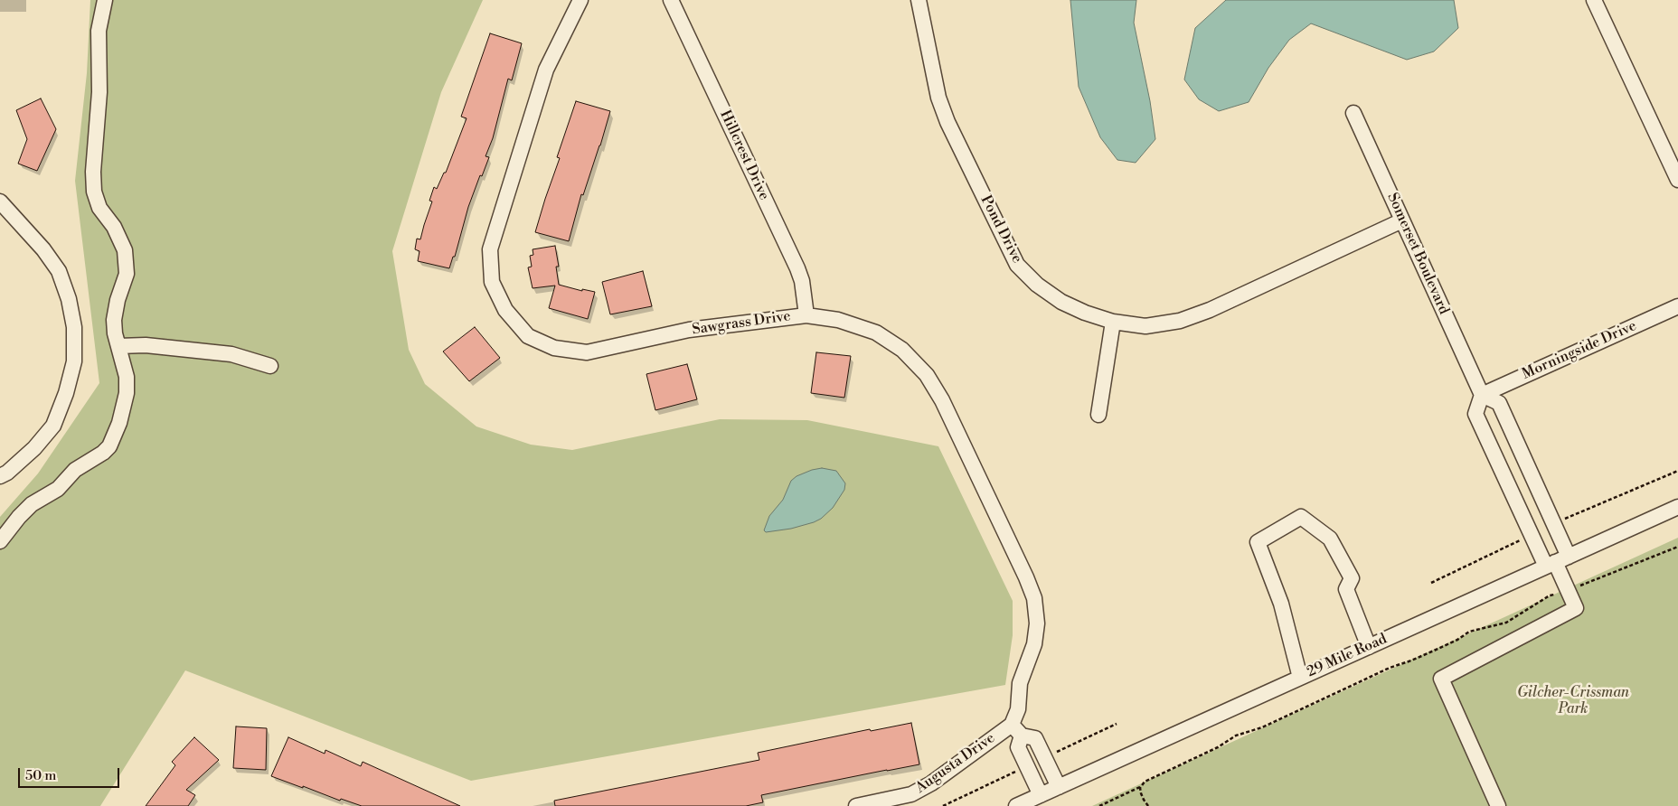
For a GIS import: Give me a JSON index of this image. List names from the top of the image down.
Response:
{
  "streets": {
    "street": [
      "Hillcrest Drive",
      "Pond Drive",
      "Somerset Boulevard",
      "Sawgrass Drive",
      "Morningside Drive",
      "29 Mile Road",
      "Augusta Drive"
    ]
  },
  "crossings": [
    ["Hillcrest Drive", "Sawgrass Drive"],
    ["Pond Drive", "Somerset Boulevard"],
    ["Somerset Boulevard", "Morningside Drive"],
    ["Sawgrass Drive", "Augusta Drive"],
    ["29 Mile Road", "Augusta Drive"]
  ],
  "parks": ["Gilcher-Crissman Park"],
  "scale_bar": "50 m"
}
